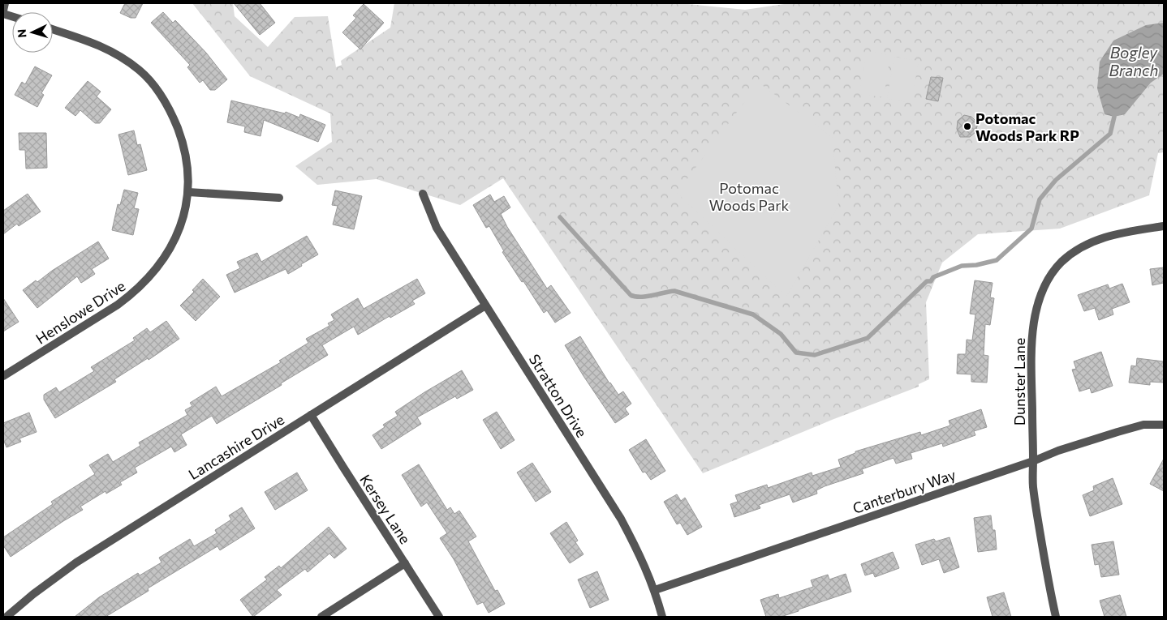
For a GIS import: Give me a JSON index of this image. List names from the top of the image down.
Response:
{
  "streets": {
    "street": [
      "Henslowe Drive",
      "Dunster Lane",
      "Stratton Drive",
      "Lancashire Drive",
      "Canterbury Way",
      "Kersey Lane"
    ]
  },
  "crossings": [
    ["Dunster Lane", "Canterbury Way"],
    ["Stratton Drive", "Lancashire Drive"],
    ["Stratton Drive", "Canterbury Way"],
    ["Lancashire Drive", "Kersey Lane"]
  ],
  "water": ["Bogley Branch"],
  "parks": ["Potomac Woods Park"],
  "places": ["Potomac Woods Park RP"],
  "north": "left"
}
